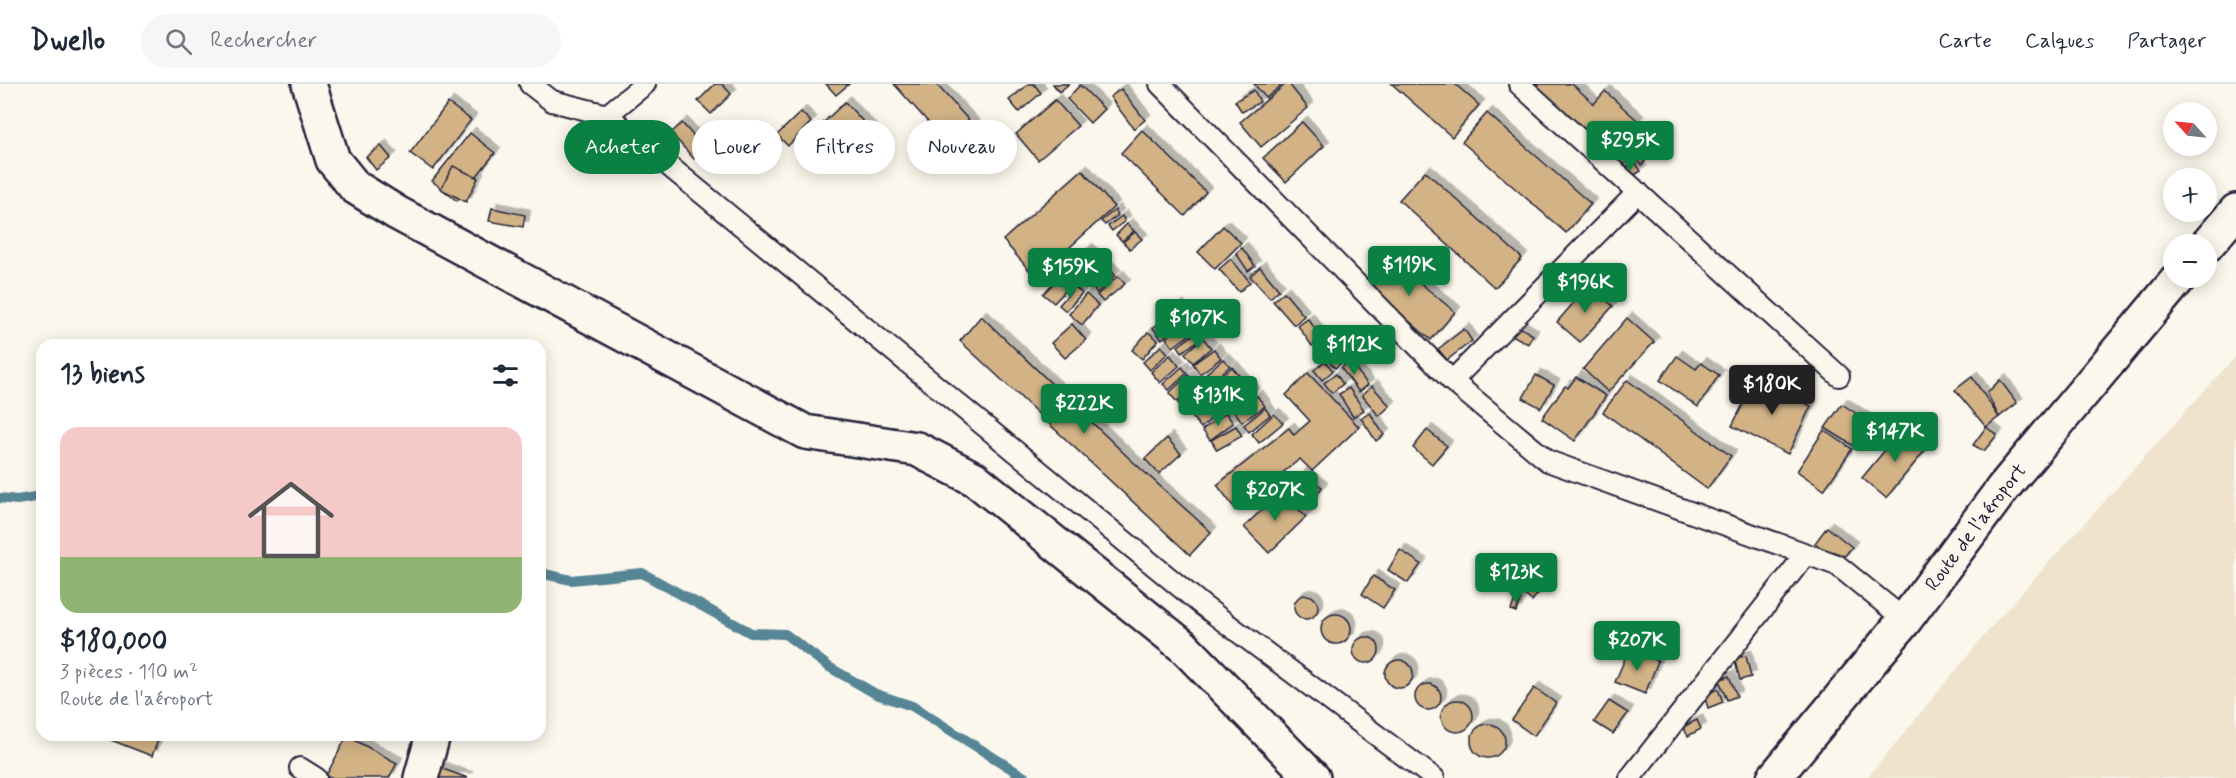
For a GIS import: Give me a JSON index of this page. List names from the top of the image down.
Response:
{
  "streets": {
    "street": ["Route de l'aéroport"]
  },
  "north": "top left",
  "page": {
    "header": "Dwello",
    "search": "Rechercher",
    "nav": ["Carte", "Calques", "Partager"],
    "map_buttons": ["+", "−"],
    "chip": [
      "Acheter",
      "Louer",
      "Filtres",
      "Nouveau"
    ],
    "price": [
      "$295K",
      "$119K",
      "$159K",
      "$196K",
      "$107K",
      "$112K",
      "$180K",
      "$131K",
      "$222K",
      "$147K",
      "$207K",
      "$123K",
      "$207K"
    ],
    "heading": "13 biens",
    "list": [
      {
        "name": "$180,000",
        "note": "3 pièces · 110 m² · Route de l'aéroport"
      }
    ]
  }
}
